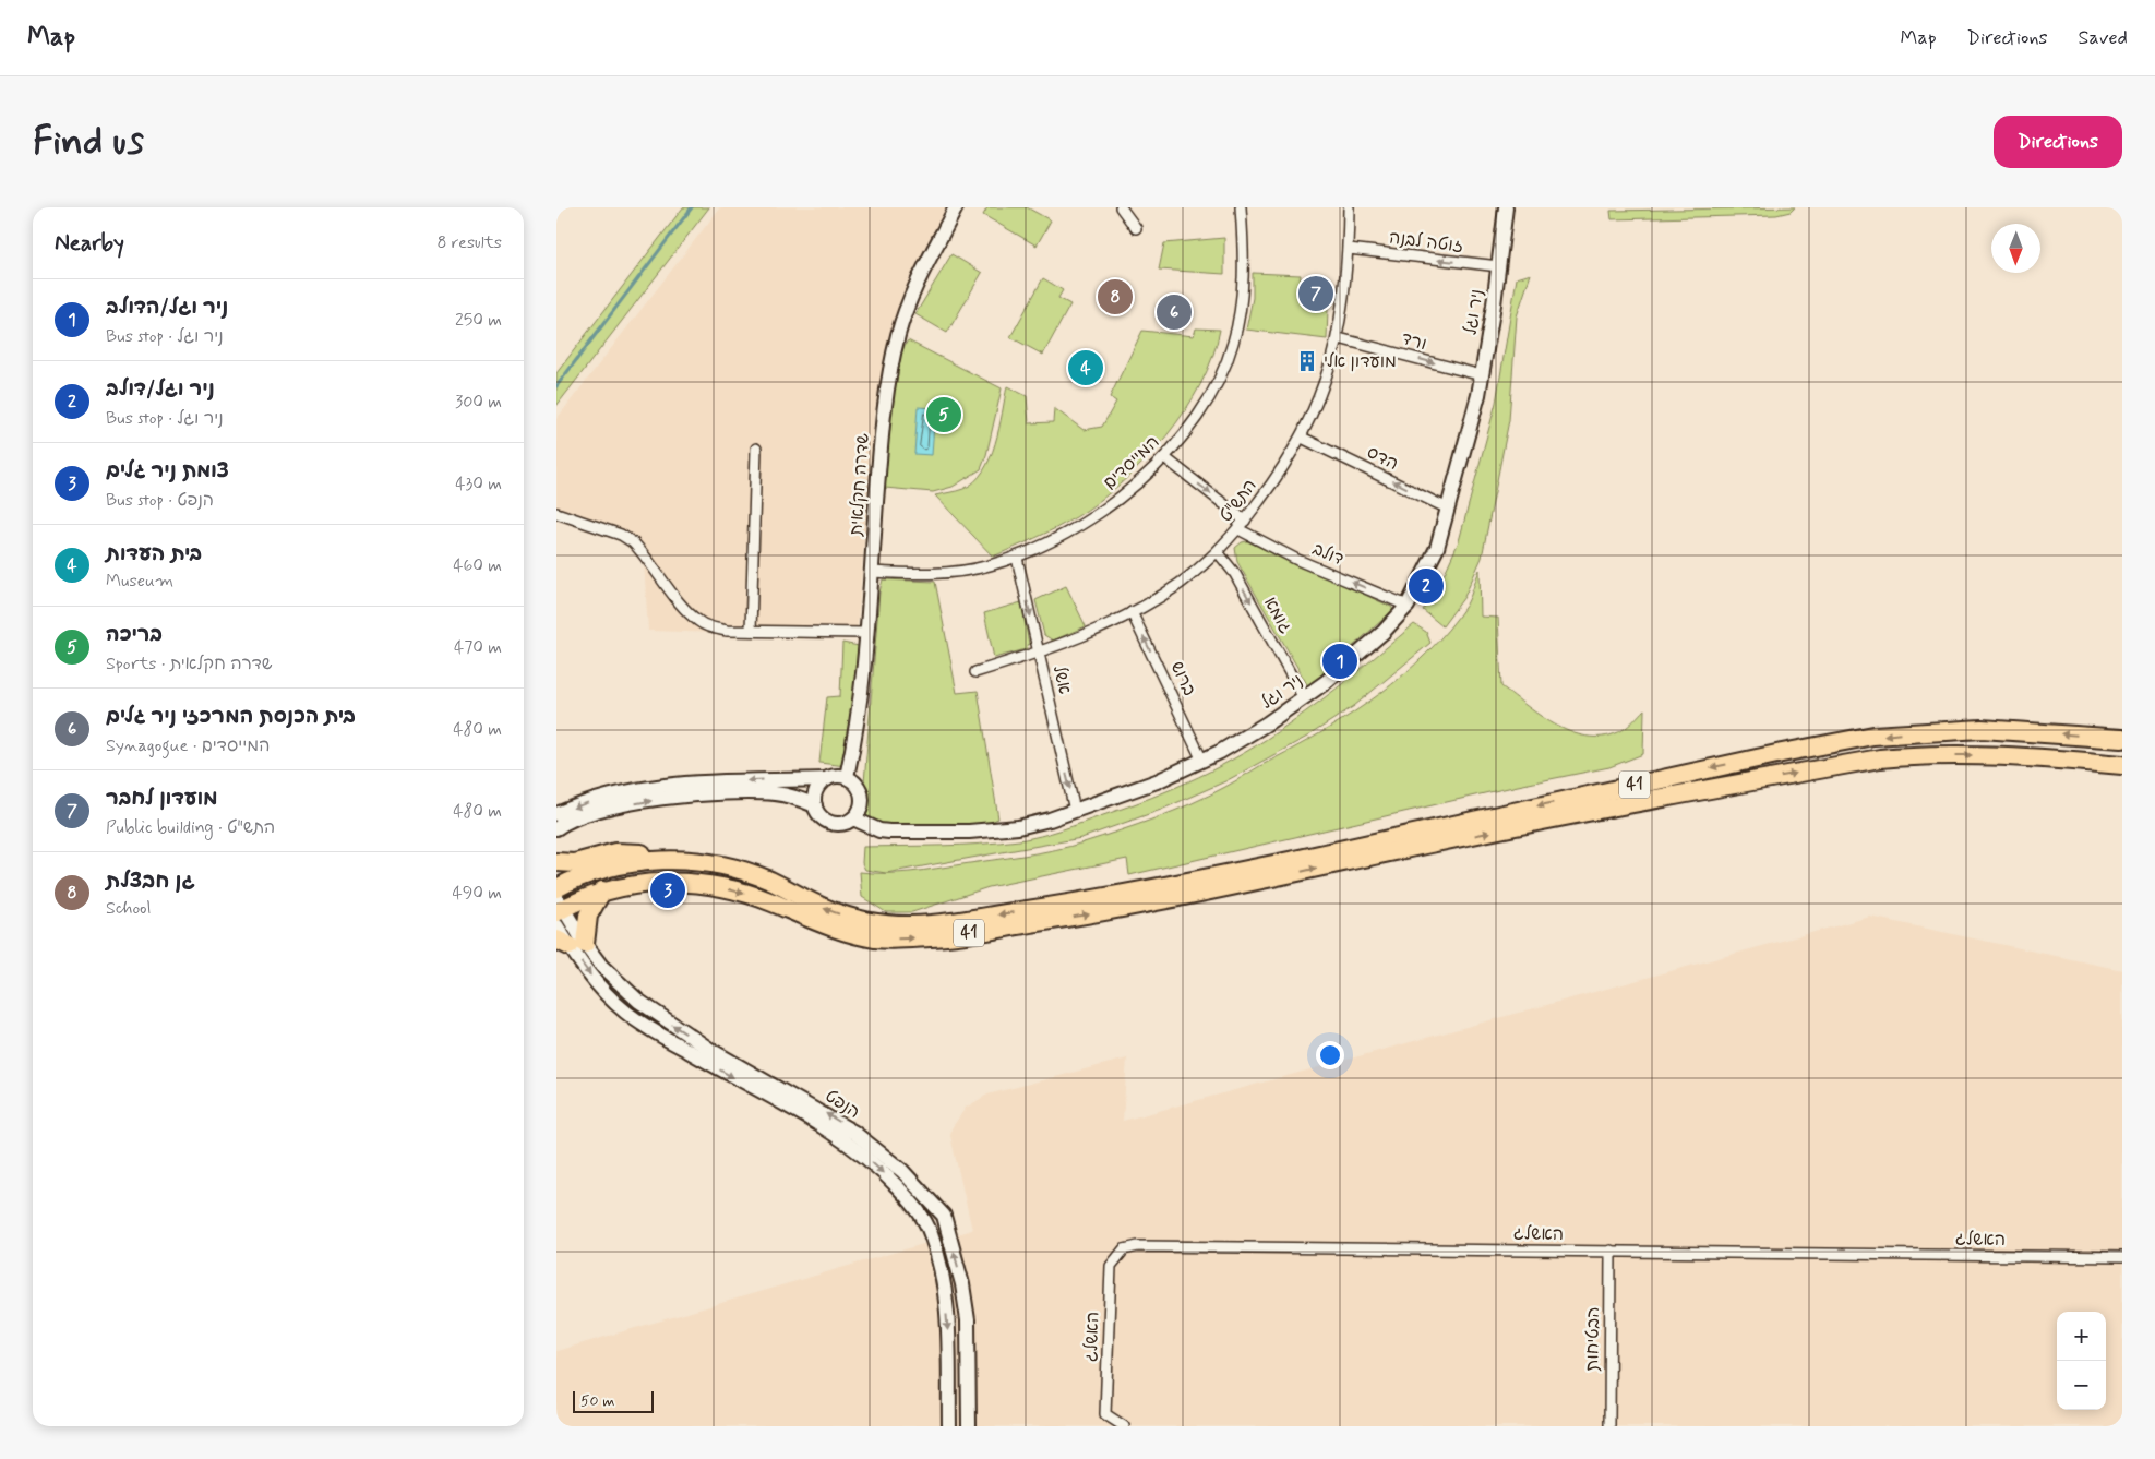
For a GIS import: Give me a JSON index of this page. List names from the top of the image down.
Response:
{
  "streets": {
    "highway": ["41"],
    "street": [
      "זוטה לבנה",
      "ניר וגל",
      "ורד",
      "הדס",
      "המייסדים",
      "שדרה חקלאית",
      "התש\"ט",
      "דולב",
      "גומא",
      "ברוש",
      "אשל",
      "הנפט",
      "האשלג",
      "הבטיחות"
    ]
  },
  "crossings": [
    ["זוטה לבנה", "ניר וגל"],
    ["זוטה לבנה", "התש\"ט"],
    ["ניר וגל", "ורד"],
    ["ניר וגל", "הדס"],
    ["ניר וגל", "שדרה חקלאית"],
    ["ניר וגל", "דולב"],
    ["ניר וגל", "גומא"],
    ["ניר וגל", "ברוש"],
    ["ניר וגל", "אשל"],
    ["ורד", "התש\"ט"],
    ["הדס", "התש\"ט"],
    ["המייסדים", "שדרה חקלאית"],
    ["המייסדים", "אשל"],
    ["התש\"ט", "דולב"],
    ["התש\"ט", "גומא"],
    ["התש\"ט", "ברוש"],
    ["התש\"ט", "אשל"],
    ["41", "הנפט"],
    ["האשלג", "הבטיחות"]
  ],
  "one_way": [
    "זוטה לבנה",
    "ורד",
    "הדס",
    "דולב",
    "גומא",
    "ברוש",
    "אשל"
  ],
  "places": {
    "building": ["מועדון אלי"]
  },
  "scale_bar": "50 m",
  "north": "bottom",
  "page": {
    "header": "Map",
    "nav": ["Map", "Directions", "Saved"],
    "buttons": "Directions",
    "title": "Find us",
    "heading": ["Nearby", "8 results"],
    "pins": [
      "7",
      "8",
      "6",
      "4",
      "5",
      "2",
      "1",
      "3"
    ],
    "list": [
      {
        "mark": "1",
        "name": "ניר וגל/הדולב",
        "note": "Bus stop · ניר וגל",
        "value": "250 m"
      },
      {
        "mark": "2",
        "name": "ניר וגל/דולב",
        "note": "Bus stop · ניר וגל",
        "value": "300 m"
      },
      {
        "mark": "3",
        "name": "צומת ניר גלים",
        "note": "Bus stop · הנפט",
        "value": "430 m"
      },
      {
        "mark": "4",
        "name": "בית העדות",
        "note": "Museum",
        "value": "460 m"
      },
      {
        "mark": "5",
        "name": "בריכה",
        "note": "Sports · שדרה חקלאית",
        "value": "470 m"
      },
      {
        "mark": "6",
        "name": "בית הכנסת המרכזי ניר גלים",
        "note": "Synagogue · המייסדים",
        "value": "480 m"
      },
      {
        "mark": "7",
        "name": "מועדון לחבר",
        "note": "Public building · התש\"ט",
        "value": "480 m"
      },
      {
        "mark": "8",
        "name": "גן חבצלת",
        "note": "School",
        "value": "490 m"
      }
    ],
    "map_buttons": ["+", "−"],
    "scale": "50 m"
  }
}
